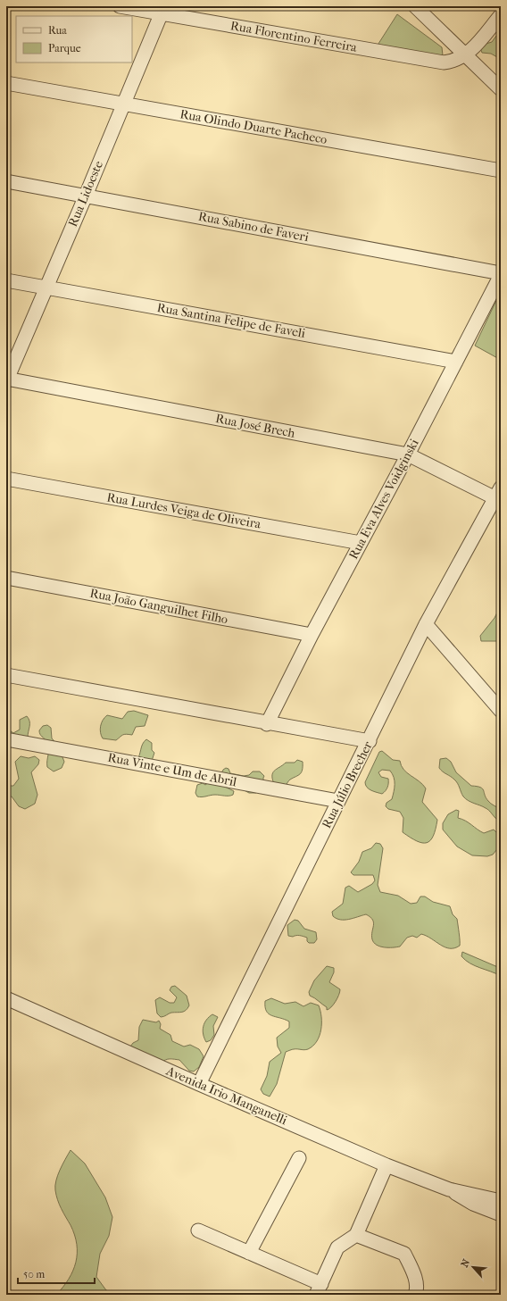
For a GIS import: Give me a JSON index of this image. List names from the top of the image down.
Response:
{
  "streets": {
    "street": [
      "Rua Florentino Ferreira",
      "Rua Olindo Duarte Pacheco",
      "Rua Lidoeste",
      "Rua Sabino de Faveri",
      "Rua Santina Felipe de Faveli",
      "Rua José Brech",
      "Rua Eva Alves Voidginski",
      "Rua Lurdes Veiga de Oliveira",
      "Rua João Ganguilhet Filho",
      "Rua Vinte e Um de Abril",
      "Rua Júlio Brecher",
      "Avenida Irio Manganelli"
    ]
  },
  "crossings": [
    ["Rua Florentino Ferreira", "Rua Lidoeste"],
    ["Rua Olindo Duarte Pacheco", "Rua Lidoeste"],
    ["Rua Lidoeste", "Rua Sabino de Faveri"],
    ["Rua Lidoeste", "Rua Santina Felipe de Faveli"],
    ["Rua Lidoeste", "Rua José Brech"],
    ["Rua Sabino de Faveri", "Rua Eva Alves Voidginski"],
    ["Rua Santina Felipe de Faveli", "Rua Eva Alves Voidginski"],
    ["Rua José Brech", "Rua Eva Alves Voidginski"],
    ["Rua José Brech", "Rua Júlio Brecher"],
    ["Rua Eva Alves Voidginski", "Rua Lurdes Veiga de Oliveira"],
    ["Rua Eva Alves Voidginski", "Rua João Ganguilhet Filho"],
    ["Rua Vinte e Um de Abril", "Rua Júlio Brecher"],
    ["Rua Júlio Brecher", "Avenida Irio Manganelli"]
  ],
  "legend": ["Rua", "Parque"],
  "scale_bar": "50 m",
  "north": "top left"
}
